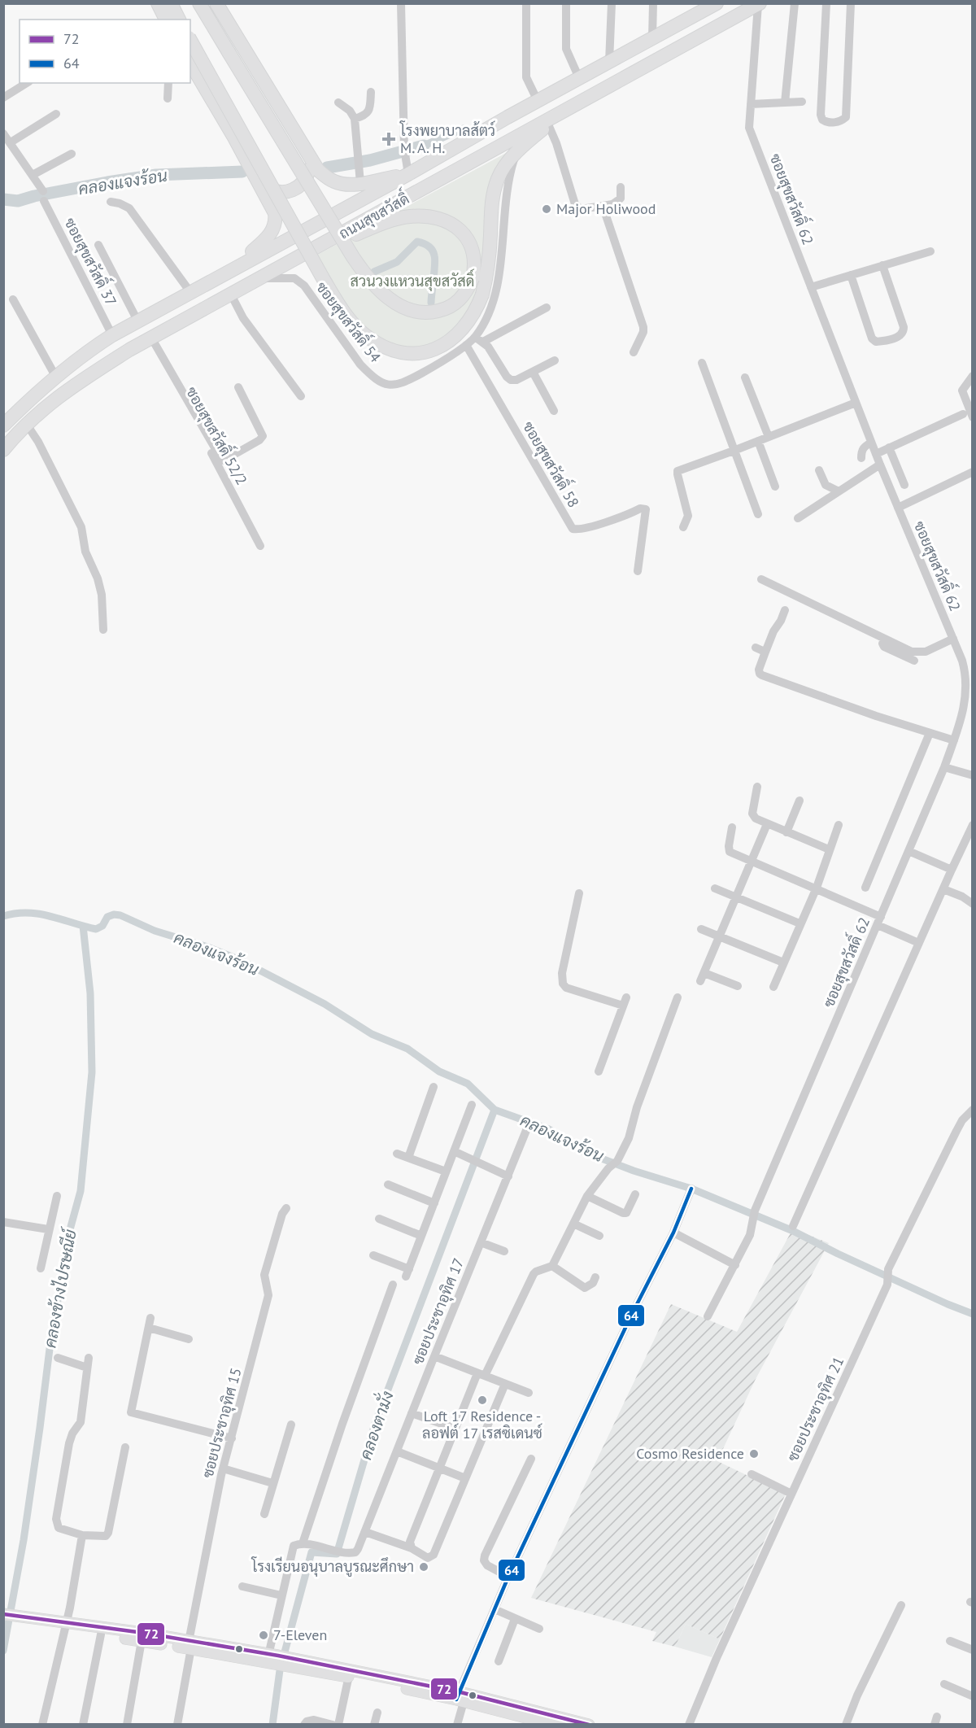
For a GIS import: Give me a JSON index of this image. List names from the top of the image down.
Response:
{
  "streets": {
    "main road": ["ถนนสุขสวัสดิ์"],
    "street": [
      "ซอยสุขสวัสดิ์ 62",
      "ซอยสุขสวัสดิ์ 37",
      "ซอยสุขสวัสดิ์ 54",
      "ซอยสุขสวัสดิ์ 52/2",
      "ซอยสุขสวัสดิ์ 58",
      "ซอยประชาอุทิศ 17",
      "ซอยประชาอุทิศ 21",
      "ซอยประชาอุทิศ 15"
    ]
  },
  "crossings": [
    ["ซอยสุขสวัสดิ์ 62", "ถนนสุขสวัสดิ์"],
    ["ถนนสุขสวัสดิ์", "ซอยสุขสวัสดิ์ 37"],
    ["ถนนสุขสวัสดิ์", "ซอยสุขสวัสดิ์ 54"],
    ["ถนนสุขสวัสดิ์", "ซอยสุขสวัสดิ์ 52/2"],
    ["ซอยสุขสวัสดิ์ 54", "ซอยสุขสวัสดิ์ 58"]
  ],
  "water": ["คลองแจงร้อน", "คลองข้างไปรษณีย์", "คลองตามั่ง"],
  "parks": ["สวนวงแหวนสุขสวัสดิ์"],
  "places": {
    "health": ["โรงพยาบาลส้ตว์ M. A. H."],
    "other": [
      "Major Holiwood",
      "Loft 17 Residence - ลอฟต์ 17 เรสซิเดนซ์",
      "Cosmo Residence",
      "โรงเรียนอนุบาลบูรณะศึกษา",
      "7-Eleven"
    ]
  },
  "lines": ["transit line 64", "transit line 72"],
  "legend": ["72", "64"]
}
